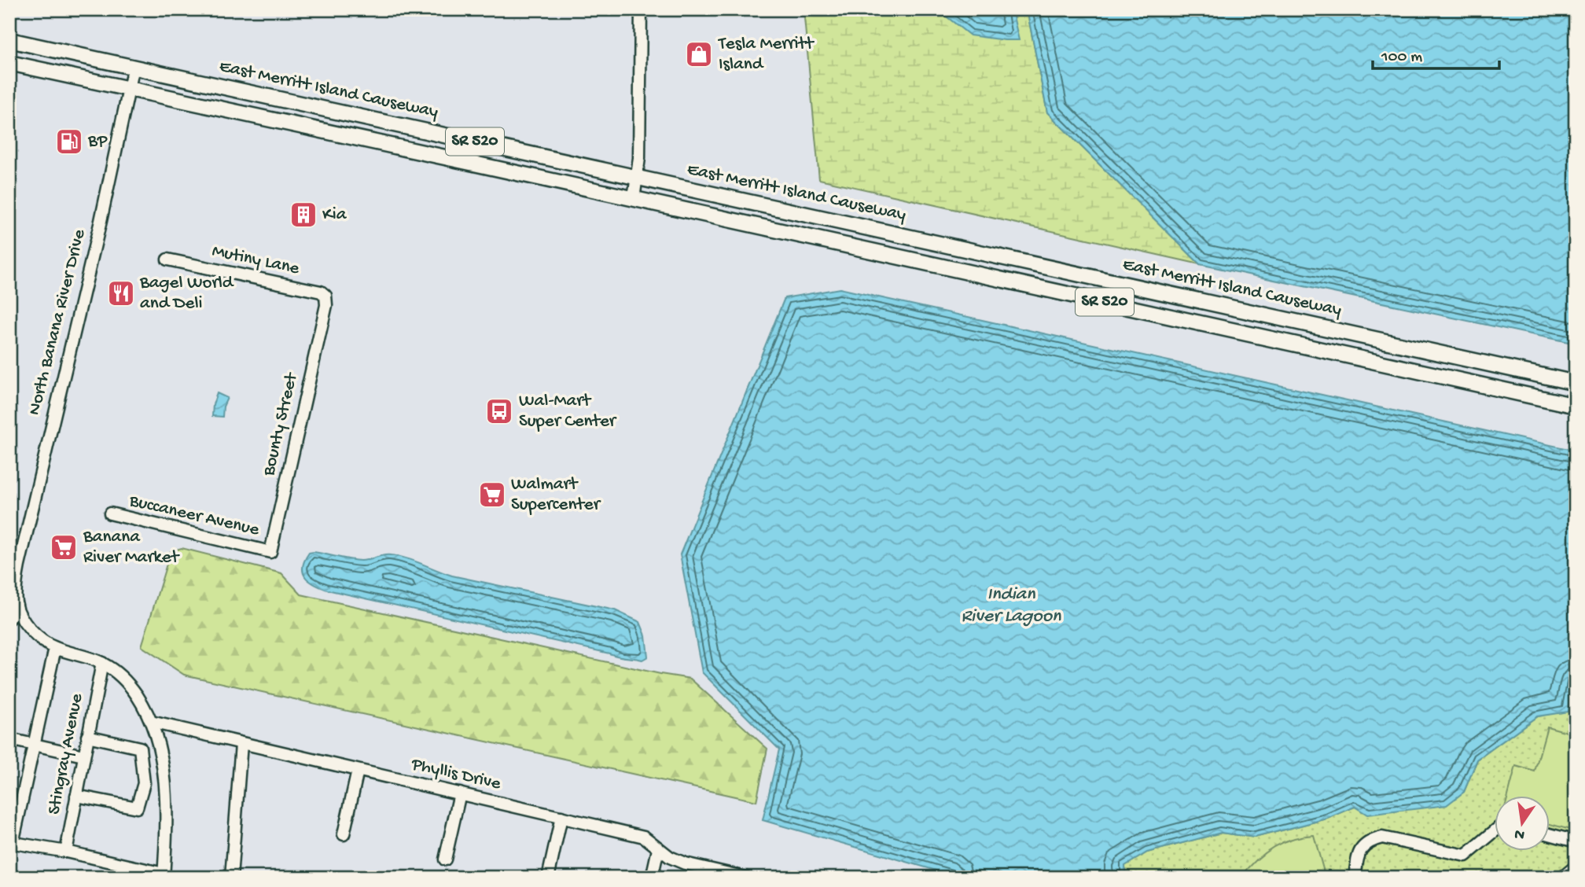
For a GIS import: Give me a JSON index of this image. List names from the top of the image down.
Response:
{
  "streets": {
    "main road": ["East Merritt Island Causeway", "SR 520"],
    "street": [
      "Mutiny Lane",
      "North Banana River Drive",
      "Bounty Street",
      "Buccaneer Avenue",
      "Stingray Avenue",
      "Phyllis Drive"
    ]
  },
  "crossings": [
    ["East Merritt Island Causeway", "North Banana River Drive"],
    ["SR 520", "North Banana River Drive"],
    ["Mutiny Lane", "Bounty Street"],
    ["Bounty Street", "Buccaneer Avenue"]
  ],
  "water": ["Indian River Lagoon"],
  "places": {
    "shop": ["Tesla Merritt Island"],
    "fuel station": ["BP"],
    "building": ["Kia"],
    "restaurant": ["Bagel World and Deli"],
    "bus stop": ["Wal-Mart Super Center"],
    "supermarket": ["Walmart Supercenter", "Banana River Market"]
  },
  "scale_bar": "100 m",
  "north": "bottom"
}
